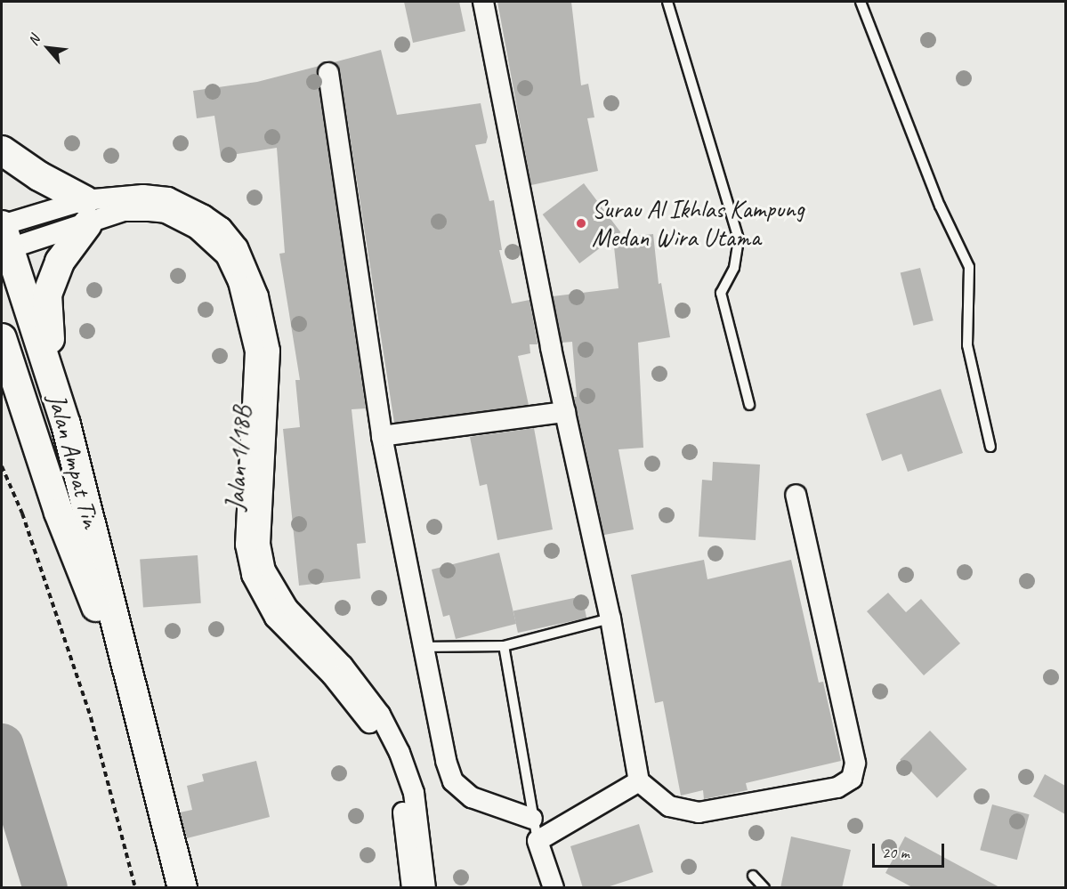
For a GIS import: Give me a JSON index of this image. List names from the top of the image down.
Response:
{
  "streets": {
    "street": ["Jalan 1/18B", "Jalan Ampat Tin"]
  },
  "crossings": [
    ["Jalan 1/18B", "Jalan Ampat Tin"]
  ],
  "places": ["Surau Al Ikhlas Kampung Medan Wira Utama"],
  "scale_bar": "20 m",
  "north": "top left"
}
